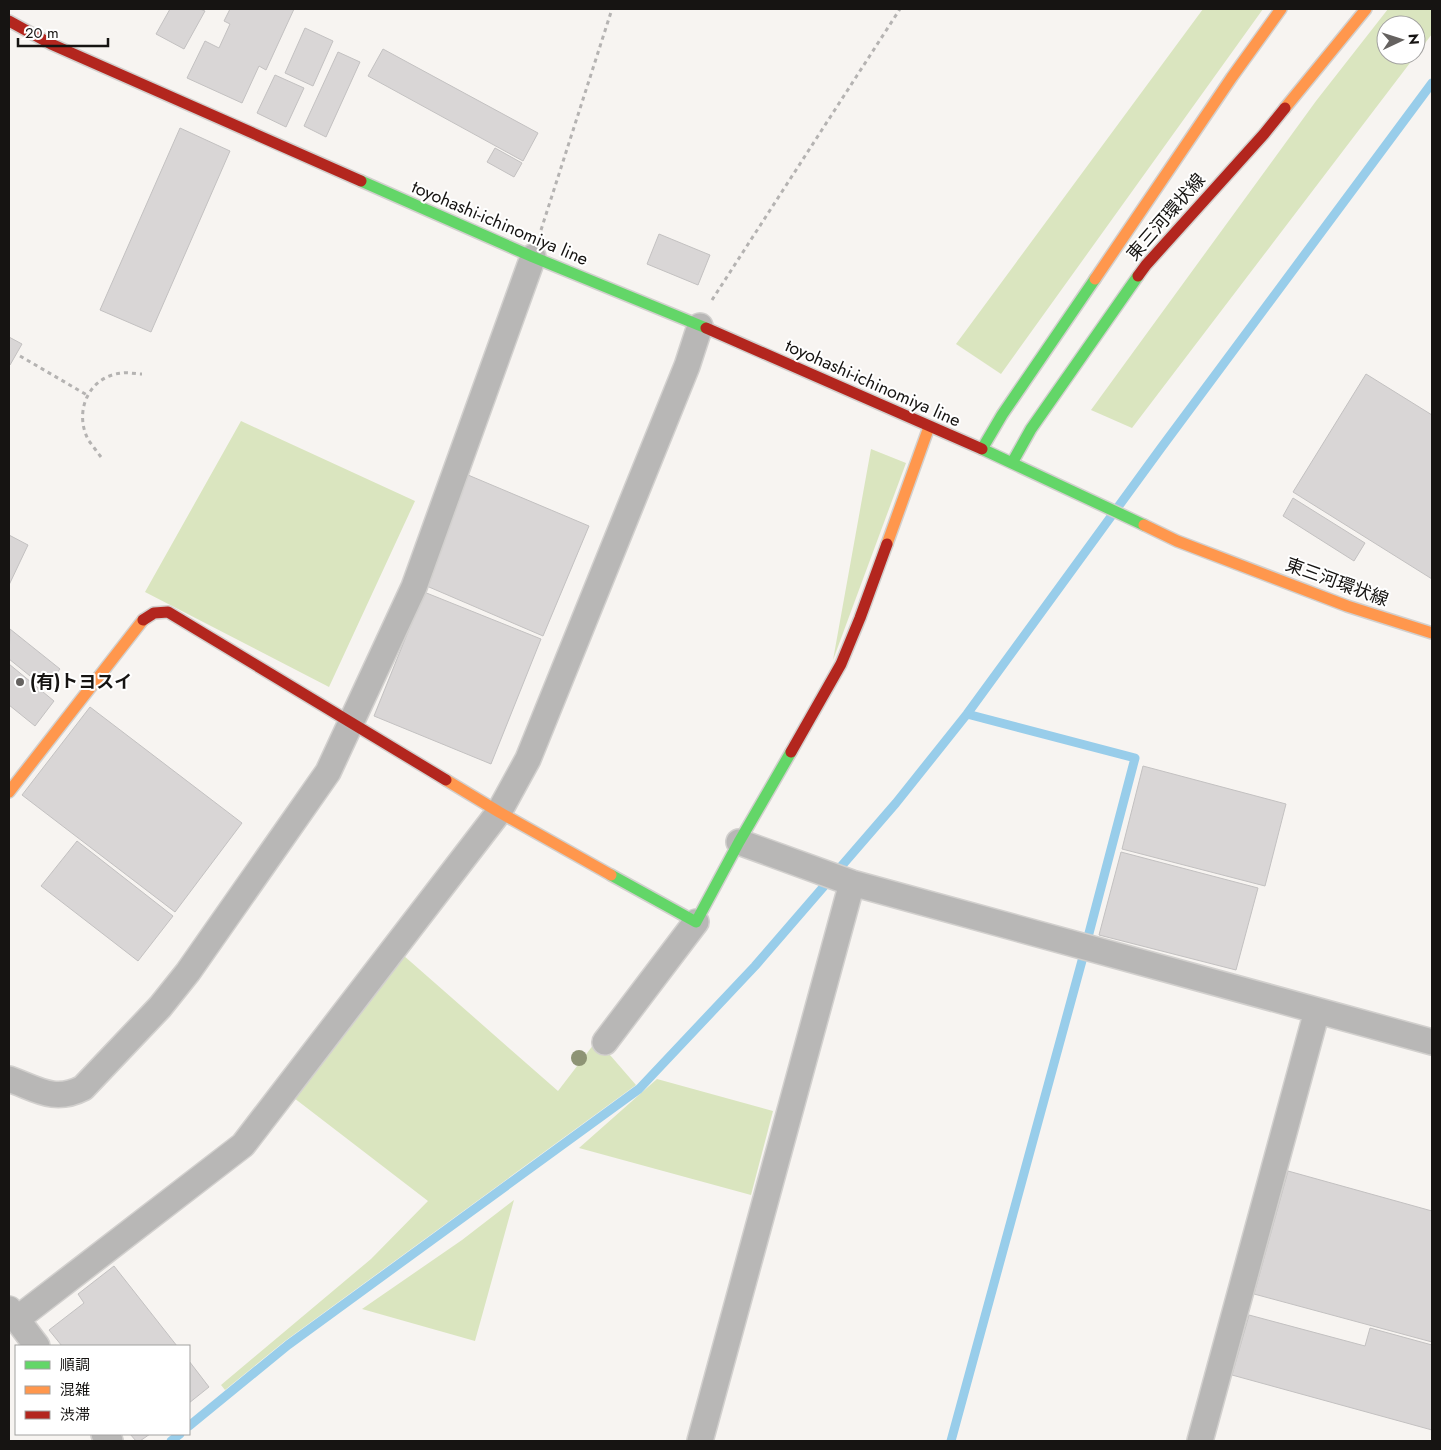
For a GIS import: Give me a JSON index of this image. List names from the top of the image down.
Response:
{
  "streets": {
    "main road": ["東三河環状線", "toyohashi-ichinomiya line"]
  },
  "crossings": [
    ["東三河環状線", "toyohashi-ichinomiya line"]
  ],
  "places": ["(有)トヨスイ"],
  "legend": ["順調", "混雑", "渋滞"],
  "scale_bar": "20 m",
  "north": "right"
}
